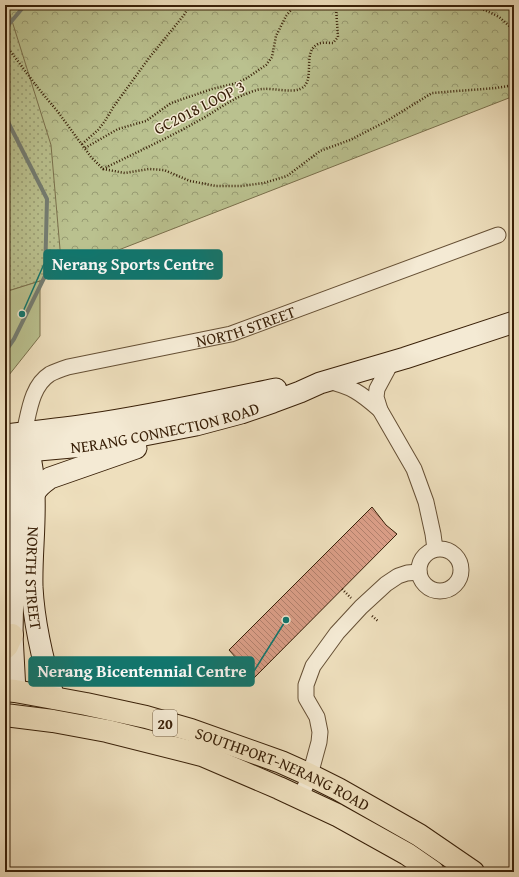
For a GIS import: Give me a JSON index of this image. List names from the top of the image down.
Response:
{
  "streets": {
    "main road": [
      "NORTH STREET",
      "NERANG CONNECTION ROAD",
      "20",
      "SOUTHPORT-NERANG ROAD"
    ],
    "path": ["GC2018 LOOP 3"]
  },
  "crossings": [
    ["NORTH STREET", "NERANG CONNECTION ROAD"],
    ["NORTH STREET", "SOUTHPORT-NERANG ROAD"]
  ],
  "places": ["Nerang Sports Centre", "Nerang Bicentennial Centre"]
}
